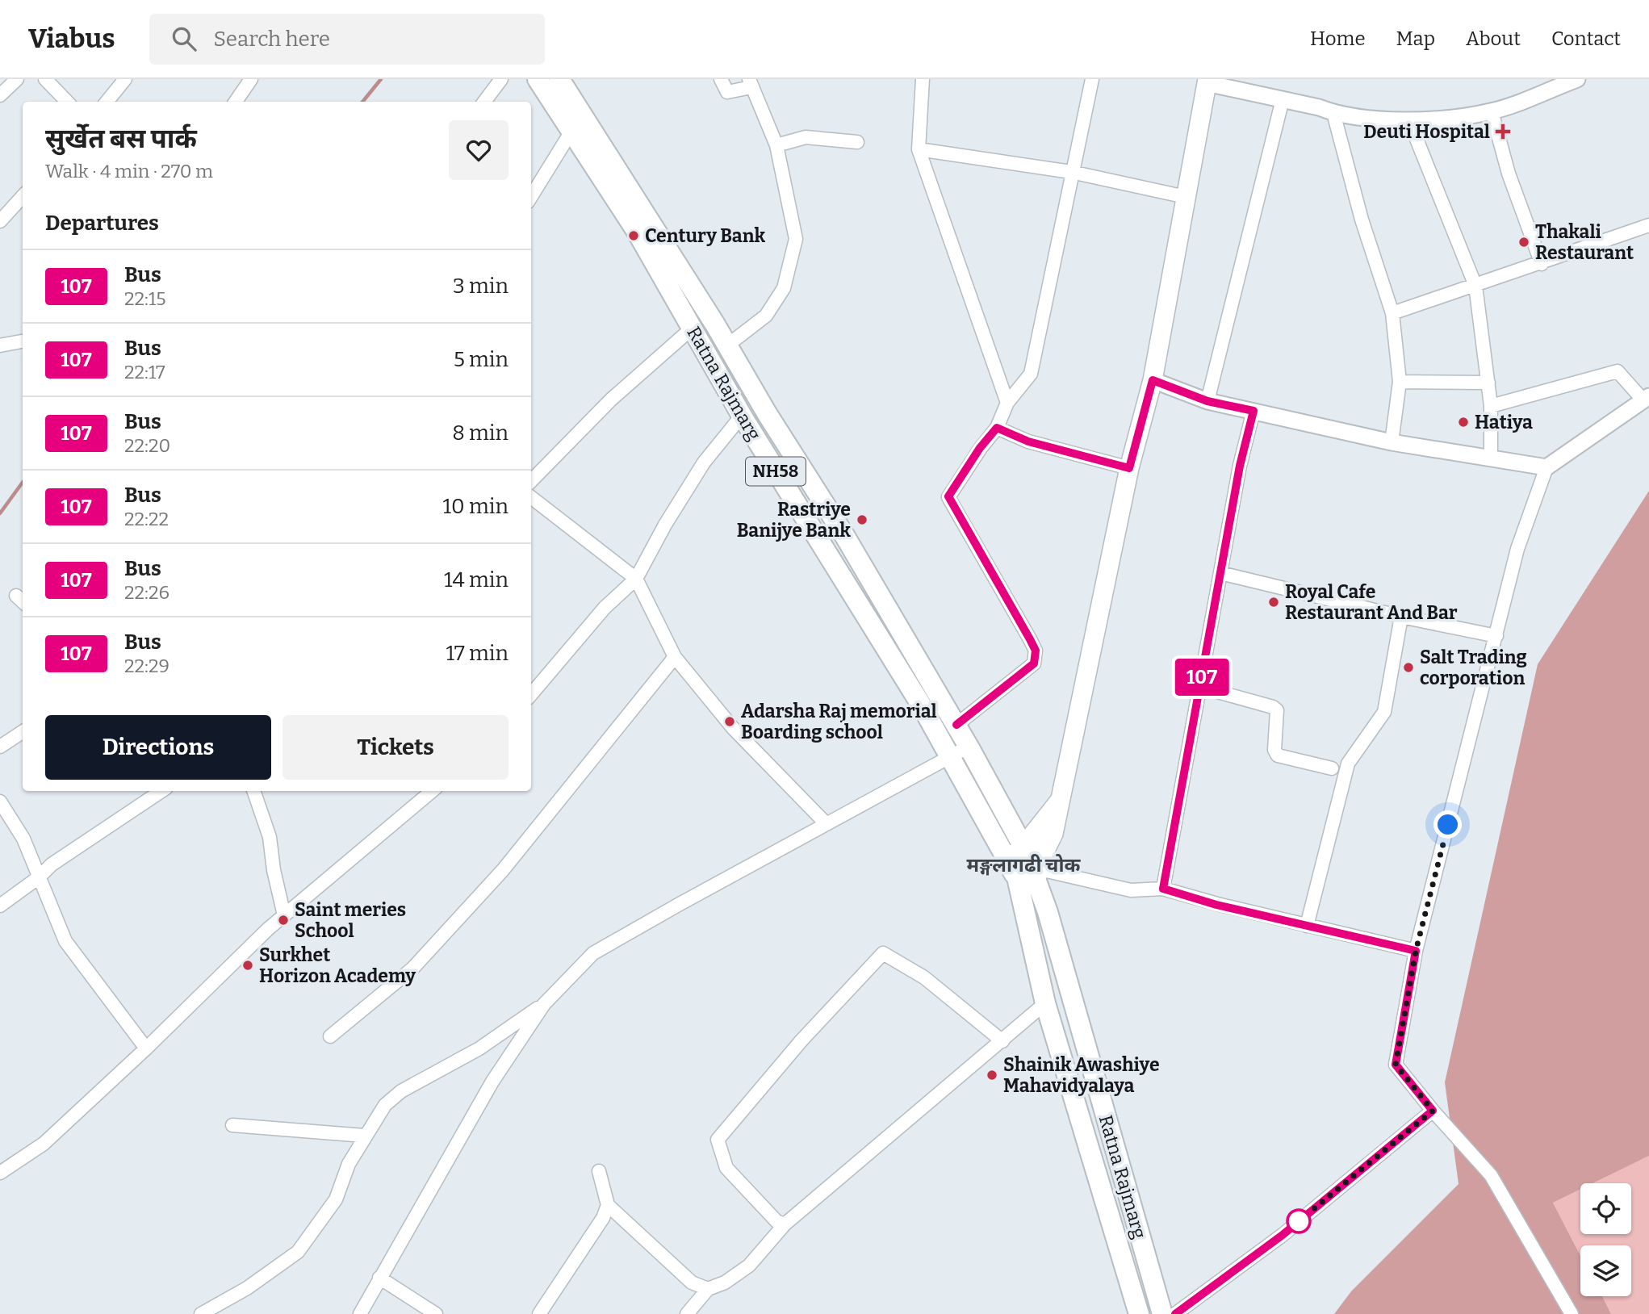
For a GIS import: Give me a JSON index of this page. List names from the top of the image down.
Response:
{
  "streets": {
    "main road": ["Ratna Rajmarg", "NH58"]
  },
  "districts": ["मङ्गलागढी चोक"],
  "places": {
    "health": ["Deuti Hospital"],
    "other": [
      "Century Bank",
      "Thakali Restaurant",
      "Hatiya",
      "Rastriye Banijye Bank",
      "Royal Cafe Restaurant And Bar",
      "Salt Trading corporation",
      "Adarsha Raj memorial Boarding school",
      "Saint meries School",
      "Surkhet Horizon Academy",
      "Shainik Awashiye Mahavidyalaya"
    ]
  },
  "lines": ["bus line 107"],
  "page": {
    "header": "Viabus",
    "search": "Search here",
    "nav": [
      "Home",
      "Map",
      "About",
      "Contact"
    ],
    "on_map": "107",
    "heading": [
      ["सुर्खेत बस पार्क", "Walk · 4 min · 270 m"],
      "Departures"
    ],
    "list": [
      {
        "mark": "107",
        "name": "Bus",
        "note": "22:15",
        "value": "3 min"
      },
      {
        "mark": "107",
        "name": "Bus",
        "note": "22:17",
        "value": "5 min"
      },
      {
        "mark": "107",
        "name": "Bus",
        "note": "22:20",
        "value": "8 min"
      },
      {
        "mark": "107",
        "name": "Bus",
        "note": "22:22",
        "value": "10 min"
      },
      {
        "mark": "107",
        "name": "Bus",
        "note": "22:26",
        "value": "14 min"
      },
      {
        "mark": "107",
        "name": "Bus",
        "note": "22:29",
        "value": "17 min"
      }
    ],
    "buttons": ["Directions", "Tickets"]
  }
}
